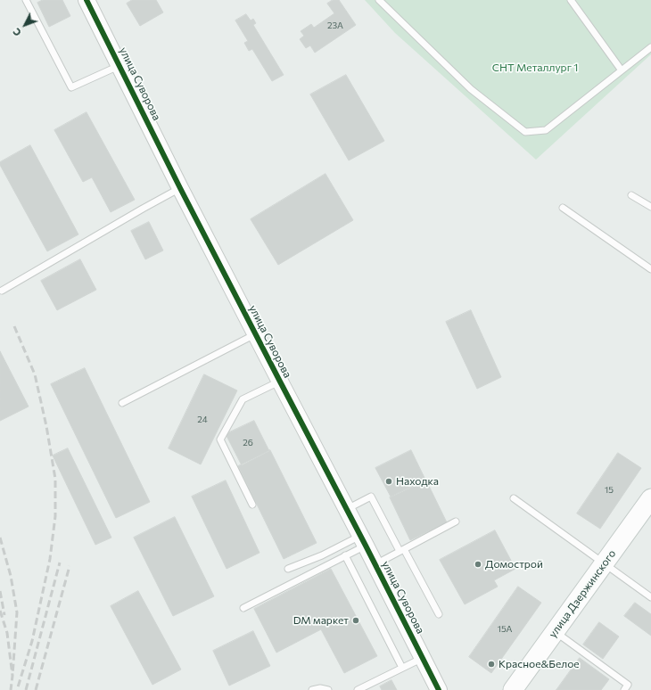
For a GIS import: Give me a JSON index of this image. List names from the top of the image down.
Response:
{
  "streets": {
    "main road": ["улица Дзержинского"],
    "street": ["улица Суворова"]
  },
  "parks": ["СНТ Металлург 1"],
  "places": [
    "Находка",
    "Домострой",
    "DM маркет",
    "Красное&Белое"
  ],
  "house_numbers": [
    "23А",
    "24",
    "26",
    "15",
    "15А"
  ],
  "north": "bottom left"
}
